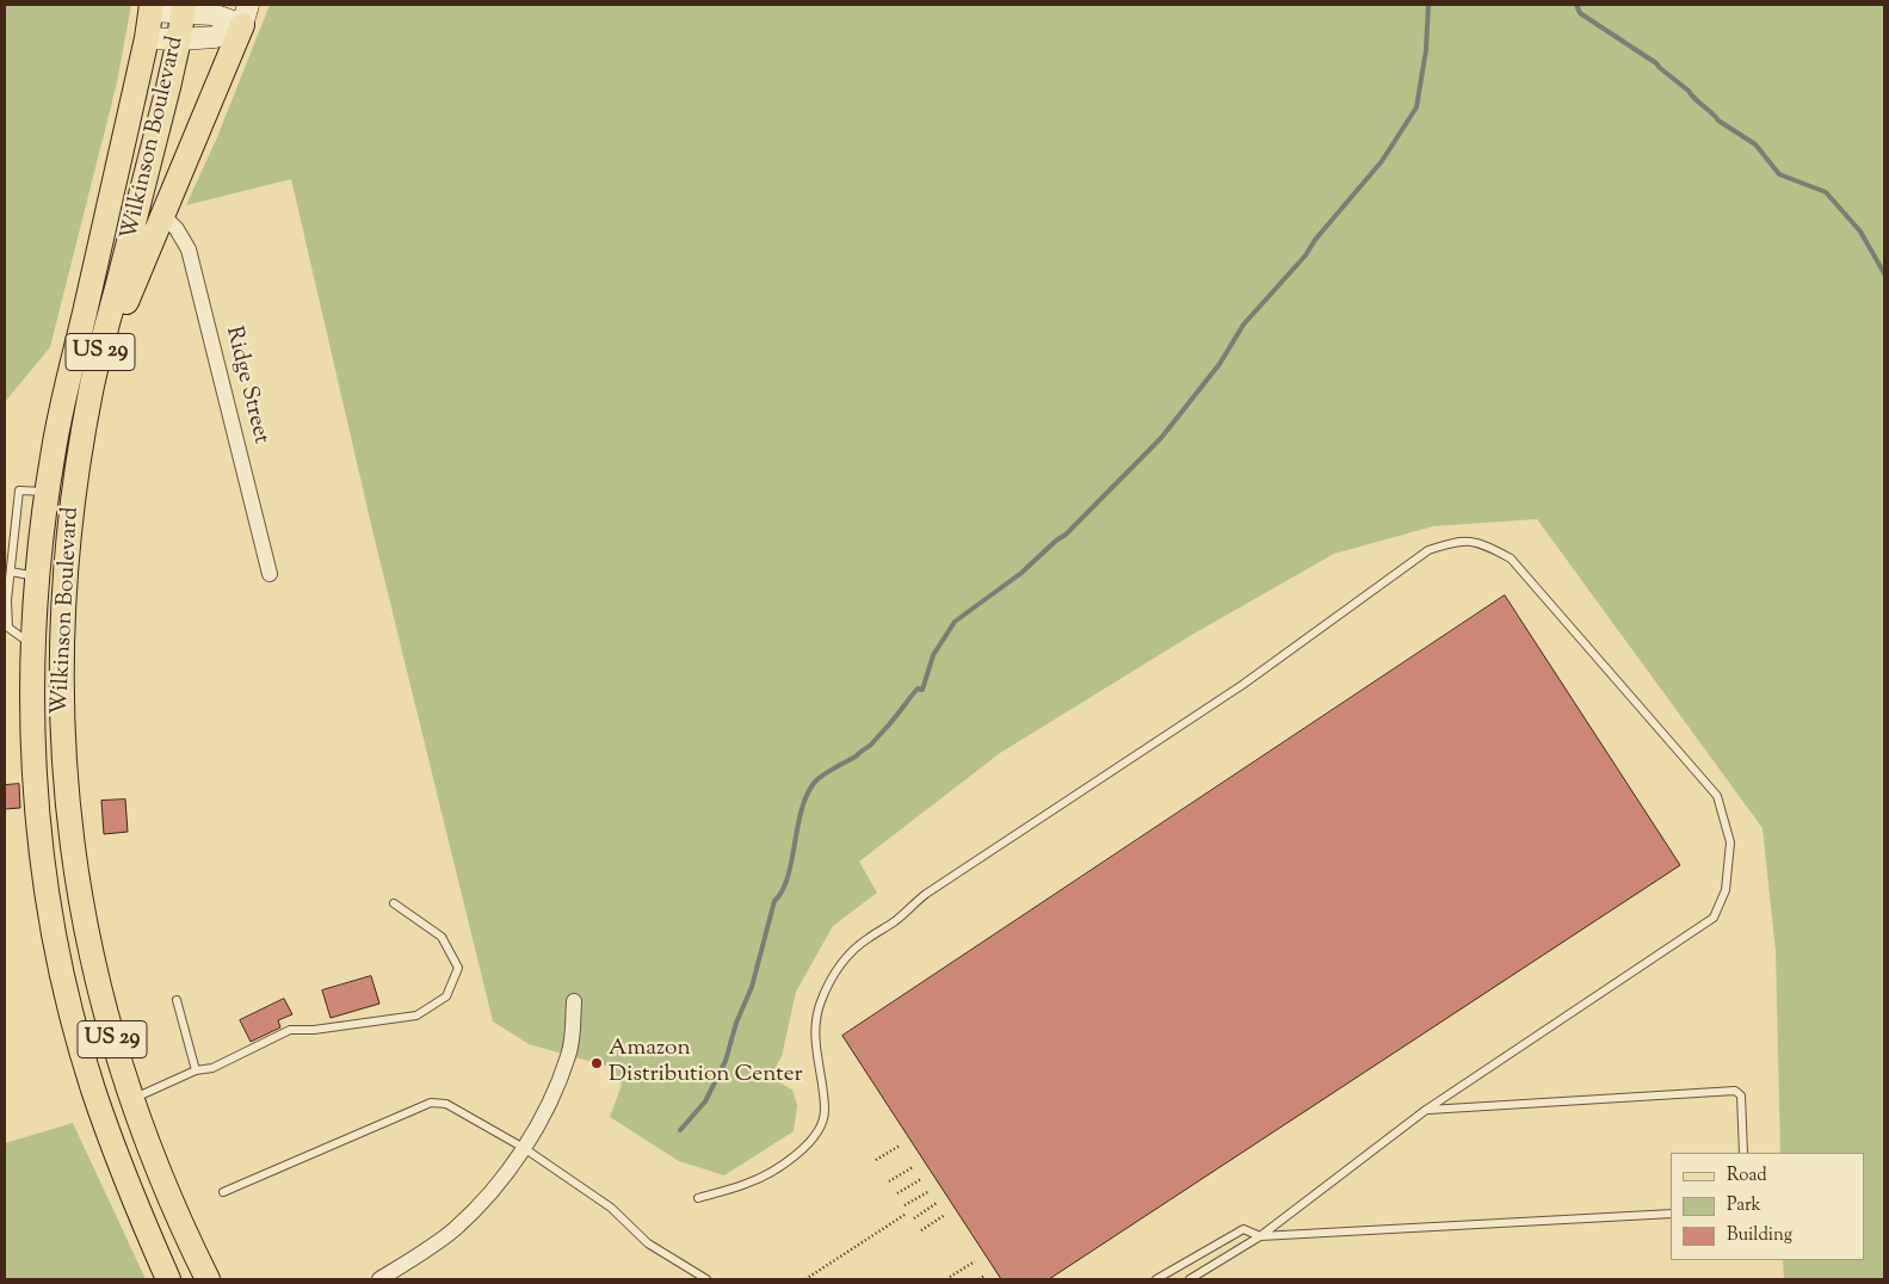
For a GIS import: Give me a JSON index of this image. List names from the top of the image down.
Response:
{
  "streets": {
    "main road": ["Wilkinson Boulevard", "US 29"],
    "street": ["Ridge Street"]
  },
  "places": ["Amazon Distribution Center"],
  "legend": ["Road", "Park", "Building"]
}
